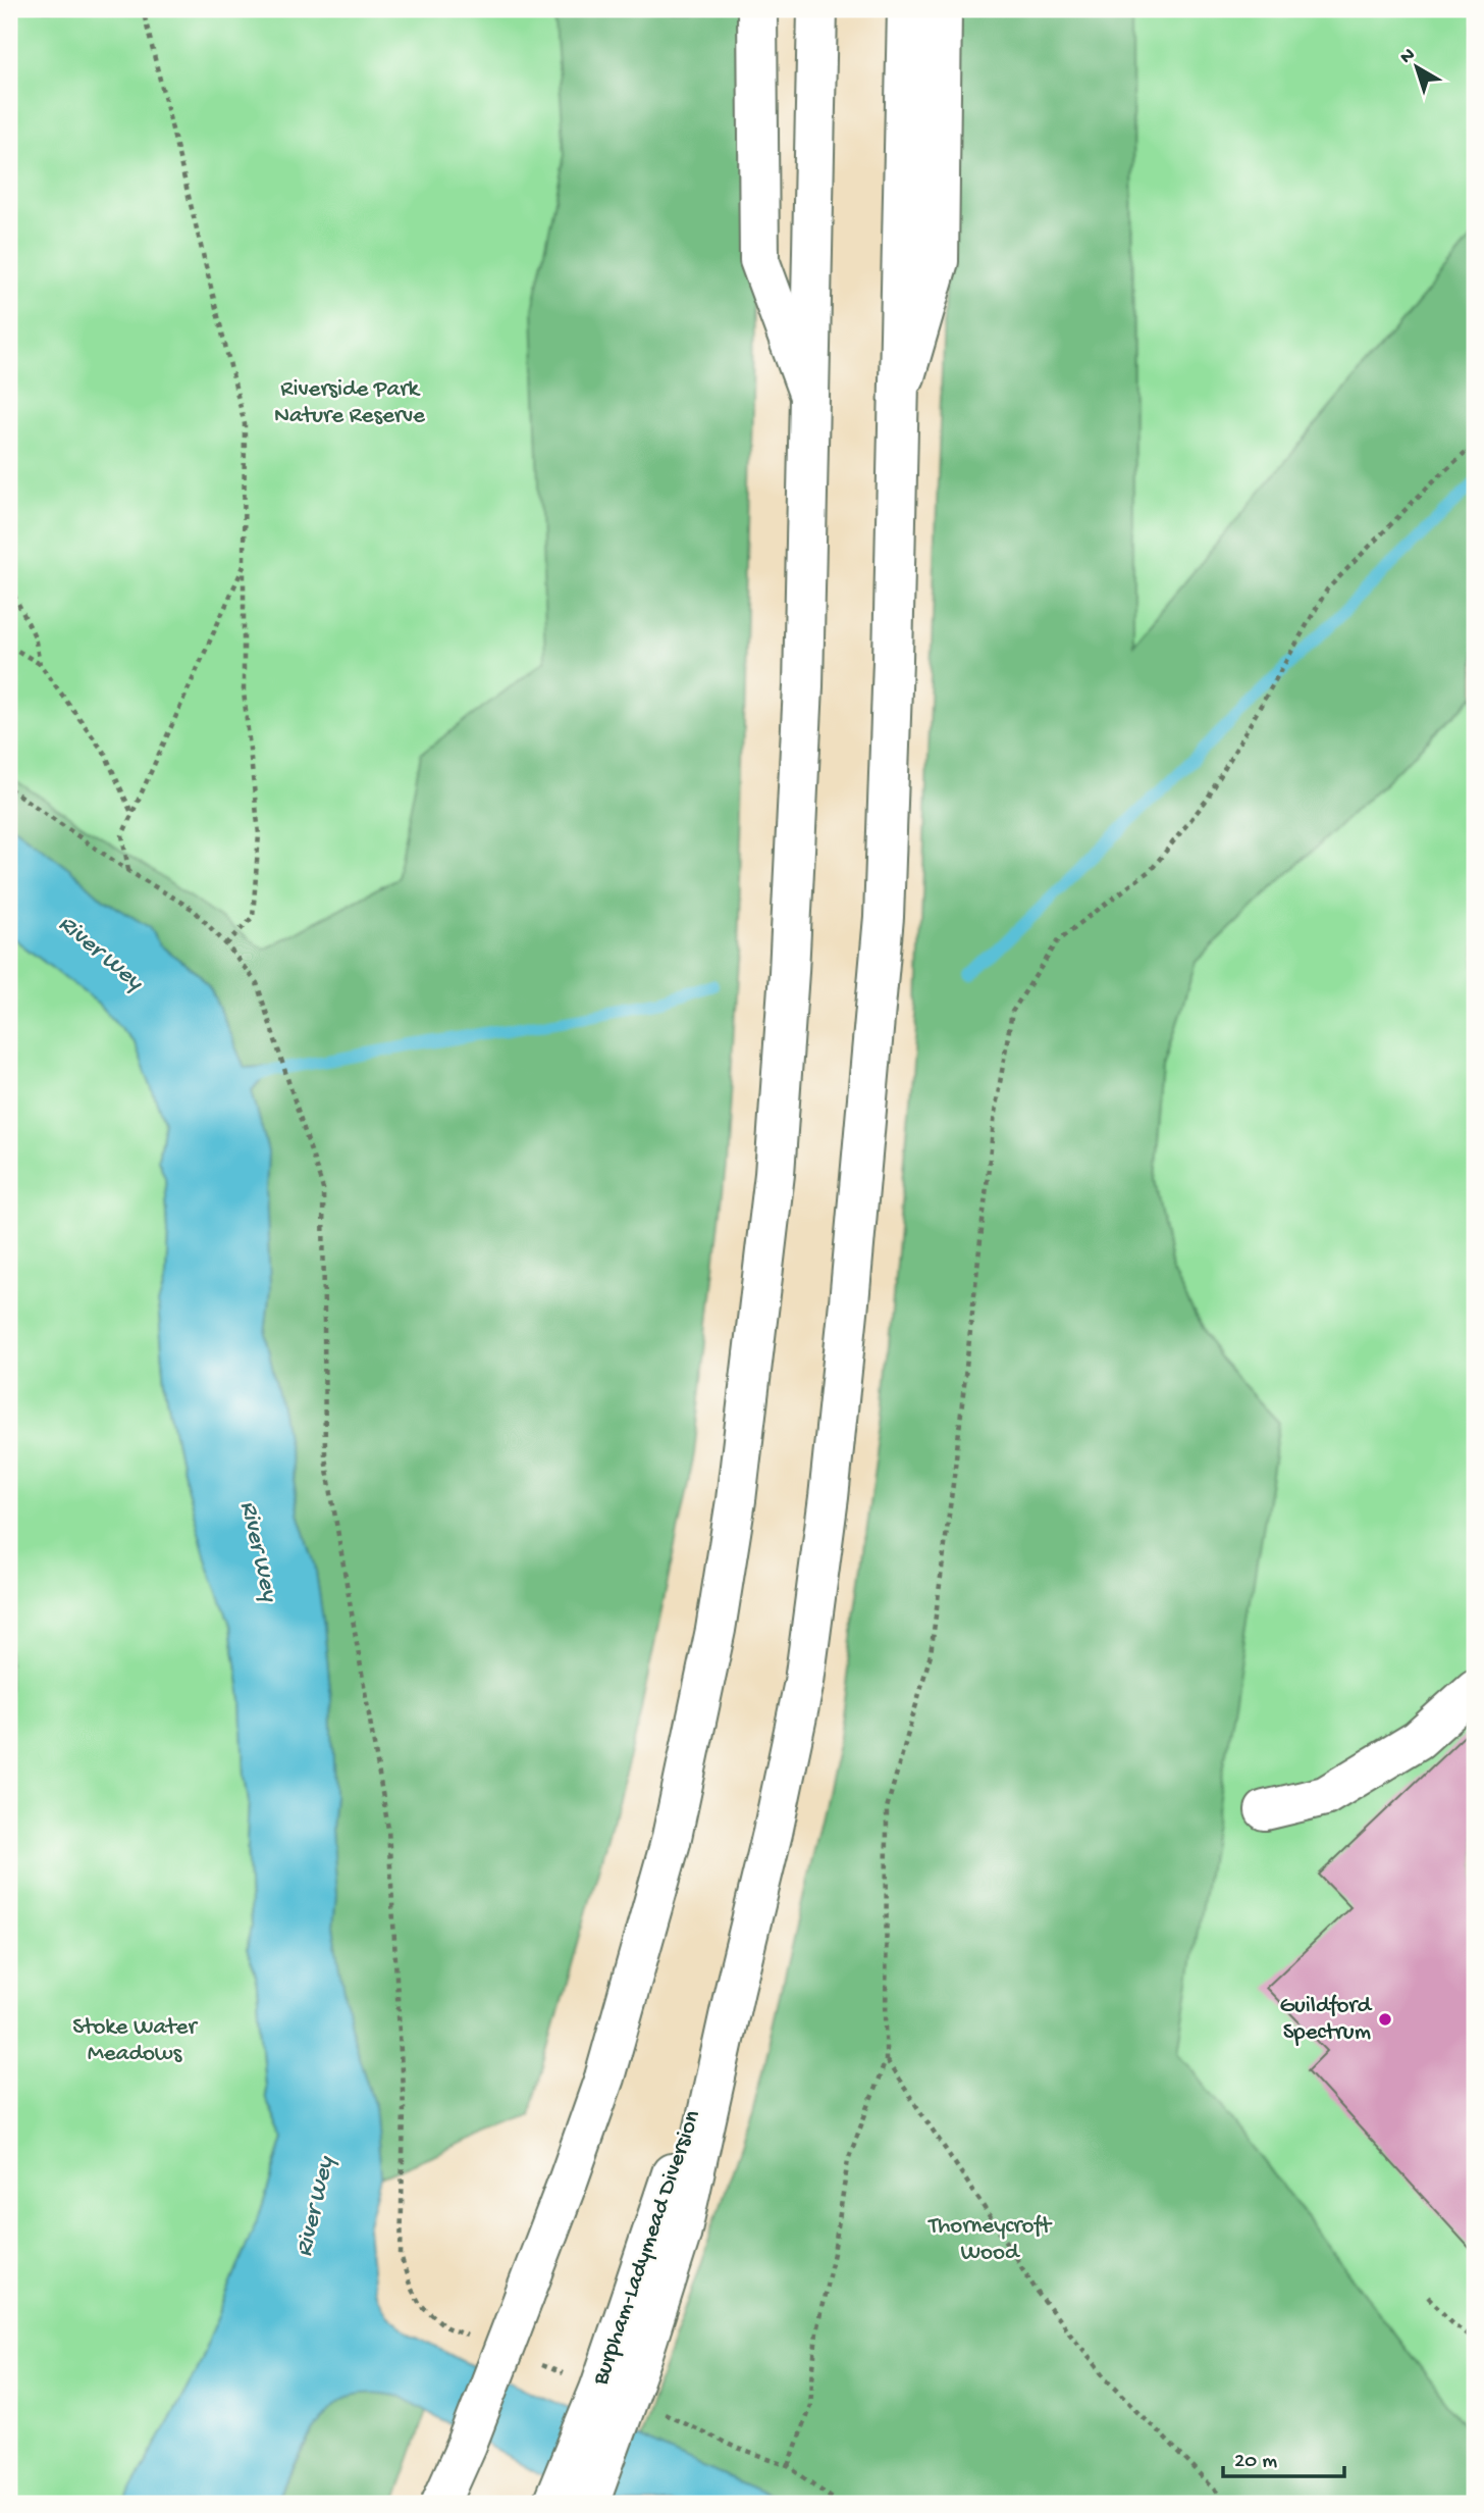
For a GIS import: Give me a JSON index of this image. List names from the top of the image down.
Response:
{
  "streets": {
    "main road": ["Burpham-Ladymead Diversion"]
  },
  "water": ["River Wey"],
  "parks": ["Riverside Park Nature Reserve", "Stoke Water Meadows", "Thorneycroft Wood"],
  "places": ["Guildford Spectrum"],
  "scale_bar": "20 m",
  "north": "top left"
}
